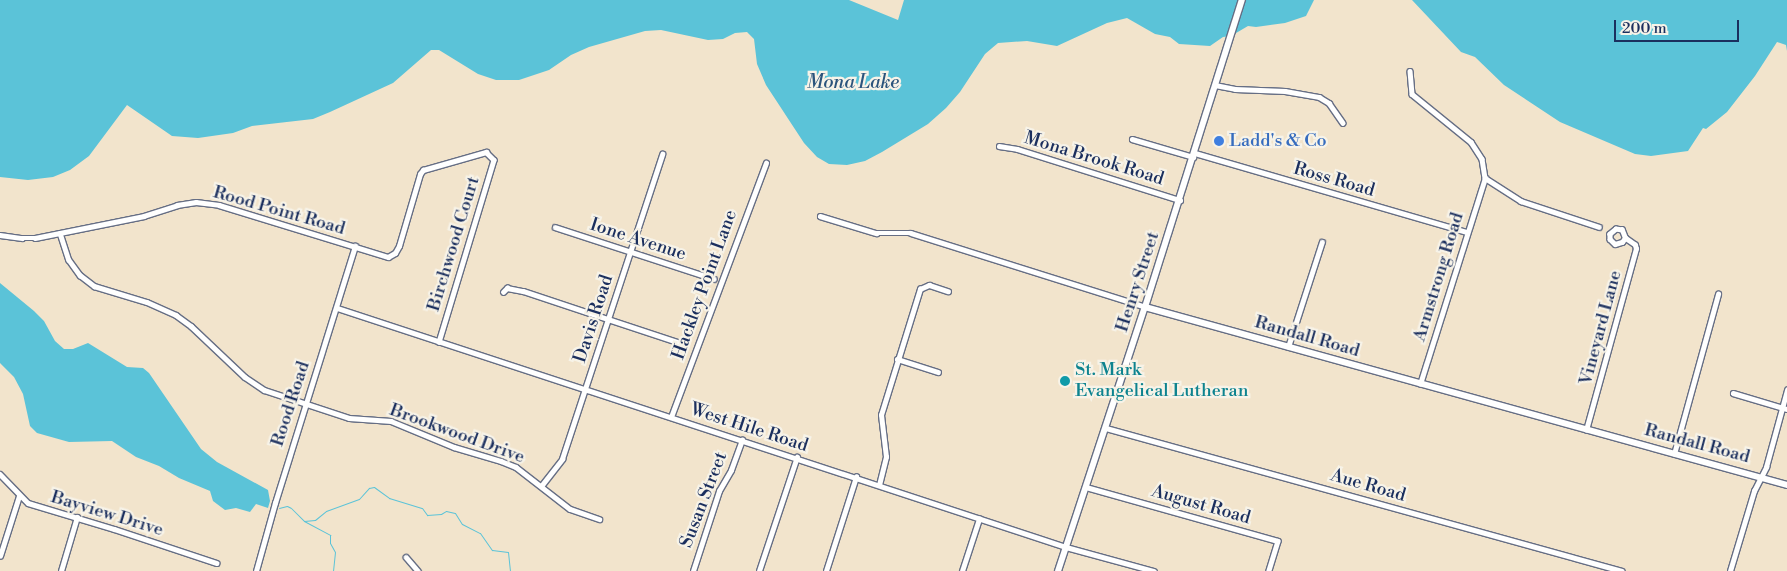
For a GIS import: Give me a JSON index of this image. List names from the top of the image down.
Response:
{
  "streets": {
    "street": [
      "Mona Brook Road",
      "Ross Road",
      "Rood Point Road",
      "Ione Avenue",
      "Birchwood Court",
      "Armstrong Road",
      "Henry Street",
      "Hackley Point Lane",
      "Davis Road",
      "Vineyard Lane",
      "Randall Road",
      "Rood Road",
      "West Hile Road",
      "Brookwood Drive",
      "Aue Road",
      "Susan Street",
      "August Road",
      "Bayview Drive"
    ]
  },
  "crossings": [
    ["Mona Brook Road", "Henry Street"],
    ["Ross Road", "Armstrong Road"],
    ["Ross Road", "Henry Street"],
    ["Rood Point Road", "Birchwood Court"],
    ["Rood Point Road", "Rood Road"],
    ["Rood Point Road", "Brookwood Drive"],
    ["Ione Avenue", "Davis Road"],
    ["Birchwood Court", "West Hile Road"],
    ["Armstrong Road", "Randall Road"],
    ["Henry Street", "Randall Road"],
    ["Henry Street", "West Hile Road"],
    ["Henry Street", "Aue Road"],
    ["Henry Street", "August Road"],
    ["Hackley Point Lane", "West Hile Road"],
    ["Davis Road", "West Hile Road"],
    ["Davis Road", "Brookwood Drive"],
    ["Vineyard Lane", "Randall Road"],
    ["Rood Road", "West Hile Road"],
    ["Rood Road", "Brookwood Drive"],
    ["West Hile Road", "Susan Street"]
  ],
  "water": ["Mona Lake"],
  "places": ["Ladd's & Co", "St. Mark Evangelical Lutheran"],
  "scale_bar": "200 m"
}
